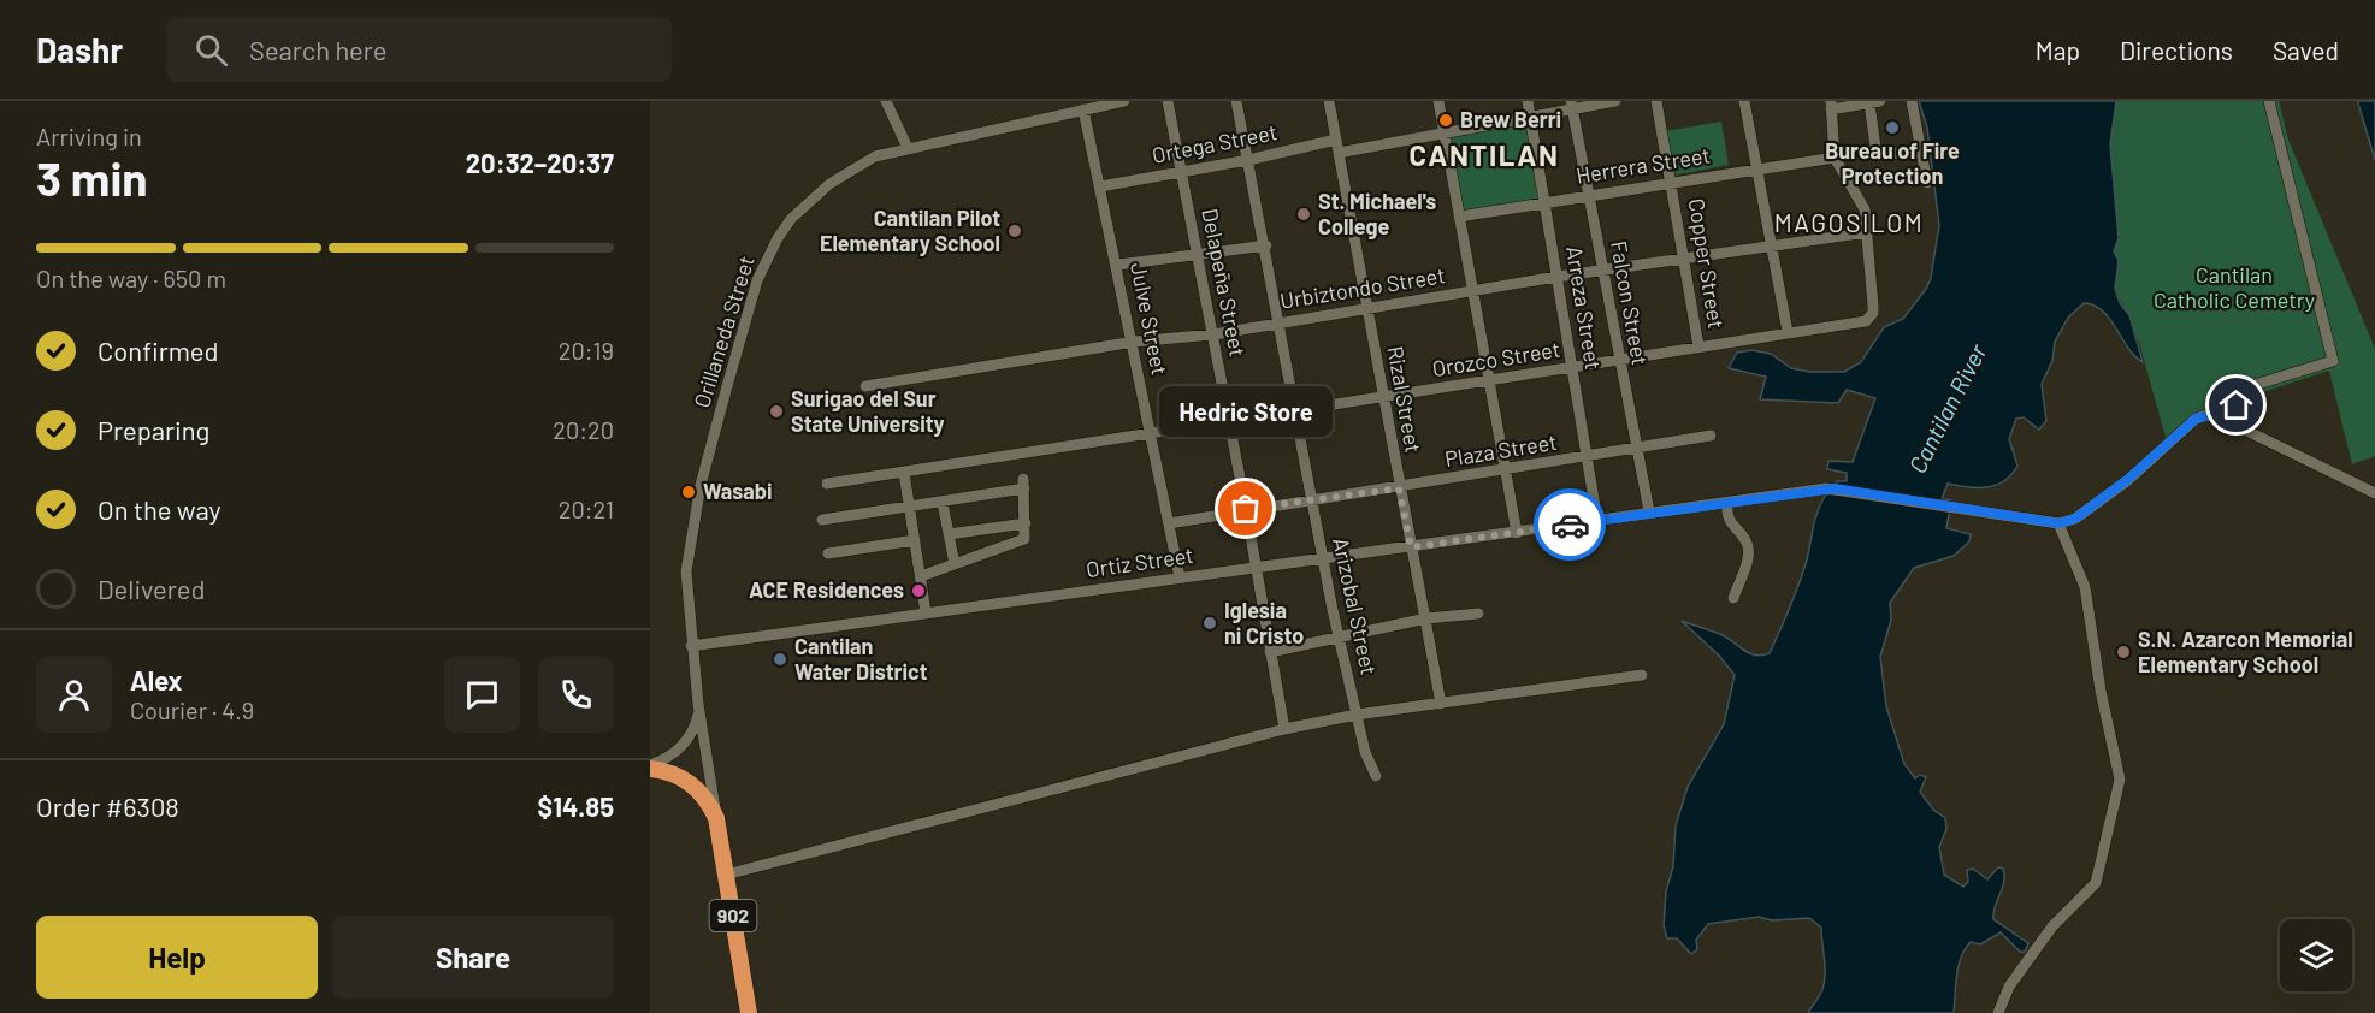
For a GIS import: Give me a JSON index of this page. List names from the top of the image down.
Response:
{
  "streets": {
    "highway": ["902"],
    "street": [
      "Ortega Street",
      "Herrera Street",
      "Copper Street",
      "Delapeña Street",
      "Urbiztondo Street",
      "Falcon Street",
      "Arreza Street",
      "Julve Street",
      "Orillaneda Street",
      "Orozco Street",
      "Rizal Street",
      "Plaza Street",
      "Ortiz Street",
      "Arizobal Street"
    ]
  },
  "crossings": [
    ["Ortega Street", "Delapeña Street"],
    ["Ortega Street", "Julve Street"],
    ["Ortega Street", "Rizal Street"],
    ["Ortega Street", "Arizobal Street"],
    ["Herrera Street", "Copper Street"],
    ["Herrera Street", "Falcon Street"],
    ["Herrera Street", "Arreza Street"],
    ["Copper Street", "Urbiztondo Street"],
    ["Copper Street", "Orozco Street"],
    ["Delapeña Street", "Urbiztondo Street"],
    ["Delapeña Street", "Orozco Street"],
    ["Delapeña Street", "Plaza Street"],
    ["Delapeña Street", "Ortiz Street"],
    ["Urbiztondo Street", "Falcon Street"],
    ["Urbiztondo Street", "Arreza Street"],
    ["Urbiztondo Street", "Julve Street"],
    ["Urbiztondo Street", "Orozco Street"],
    ["Urbiztondo Street", "Rizal Street"],
    ["Urbiztondo Street", "Arizobal Street"],
    ["Falcon Street", "Orozco Street"],
    ["Falcon Street", "Plaza Street"],
    ["Falcon Street", "Ortiz Street"],
    ["Arreza Street", "Orozco Street"],
    ["Arreza Street", "Plaza Street"],
    ["Arreza Street", "Ortiz Street"],
    ["Julve Street", "Orillaneda Street"],
    ["Julve Street", "Orozco Street"],
    ["Julve Street", "Plaza Street"],
    ["Julve Street", "Ortiz Street"],
    ["Orillaneda Street", "Ortiz Street"],
    ["Orillaneda Street", "902"],
    ["Orozco Street", "Rizal Street"],
    ["Orozco Street", "Arizobal Street"],
    ["Rizal Street", "Plaza Street"],
    ["Rizal Street", "Ortiz Street"],
    ["Plaza Street", "Arizobal Street"],
    ["Ortiz Street", "Arizobal Street"]
  ],
  "districts": ["CANTILAN", "MAGOSILOM"],
  "water": ["Cantilan River"],
  "parks": ["Cantilan Catholic Cemetry"],
  "places": [
    "Brew Berri",
    "Bureau of Fire Protection",
    "St. Michael's College",
    "Cantilan Pilot Elementary School",
    "Surigao del Sur State University",
    "Wasabi",
    "Hedric Store",
    "ACE Residences",
    "Iglesia ni Cristo",
    "S.N. Azarcon Memorial Elementary School",
    "Cantilan Water District"
  ],
  "page": {
    "header": "Dashr",
    "search": "Search here",
    "nav": ["Map", "Directions", "Saved"],
    "heading": ["3 min", "Arriving in", "20:32–20:37"],
    "panel": [
      "Alex",
      "Courier · 4.9",
      "Order #6308",
      "$14.85"
    ],
    "bar": "On the way · 650 m",
    "list": [
      ["Confirmed", "20:19"],
      ["Preparing", "20:20"],
      ["On the way", "20:21"],
      "Delivered"
    ],
    "bubble": "Hedric Store",
    "buttons": ["Help", "Share"]
  }
}
